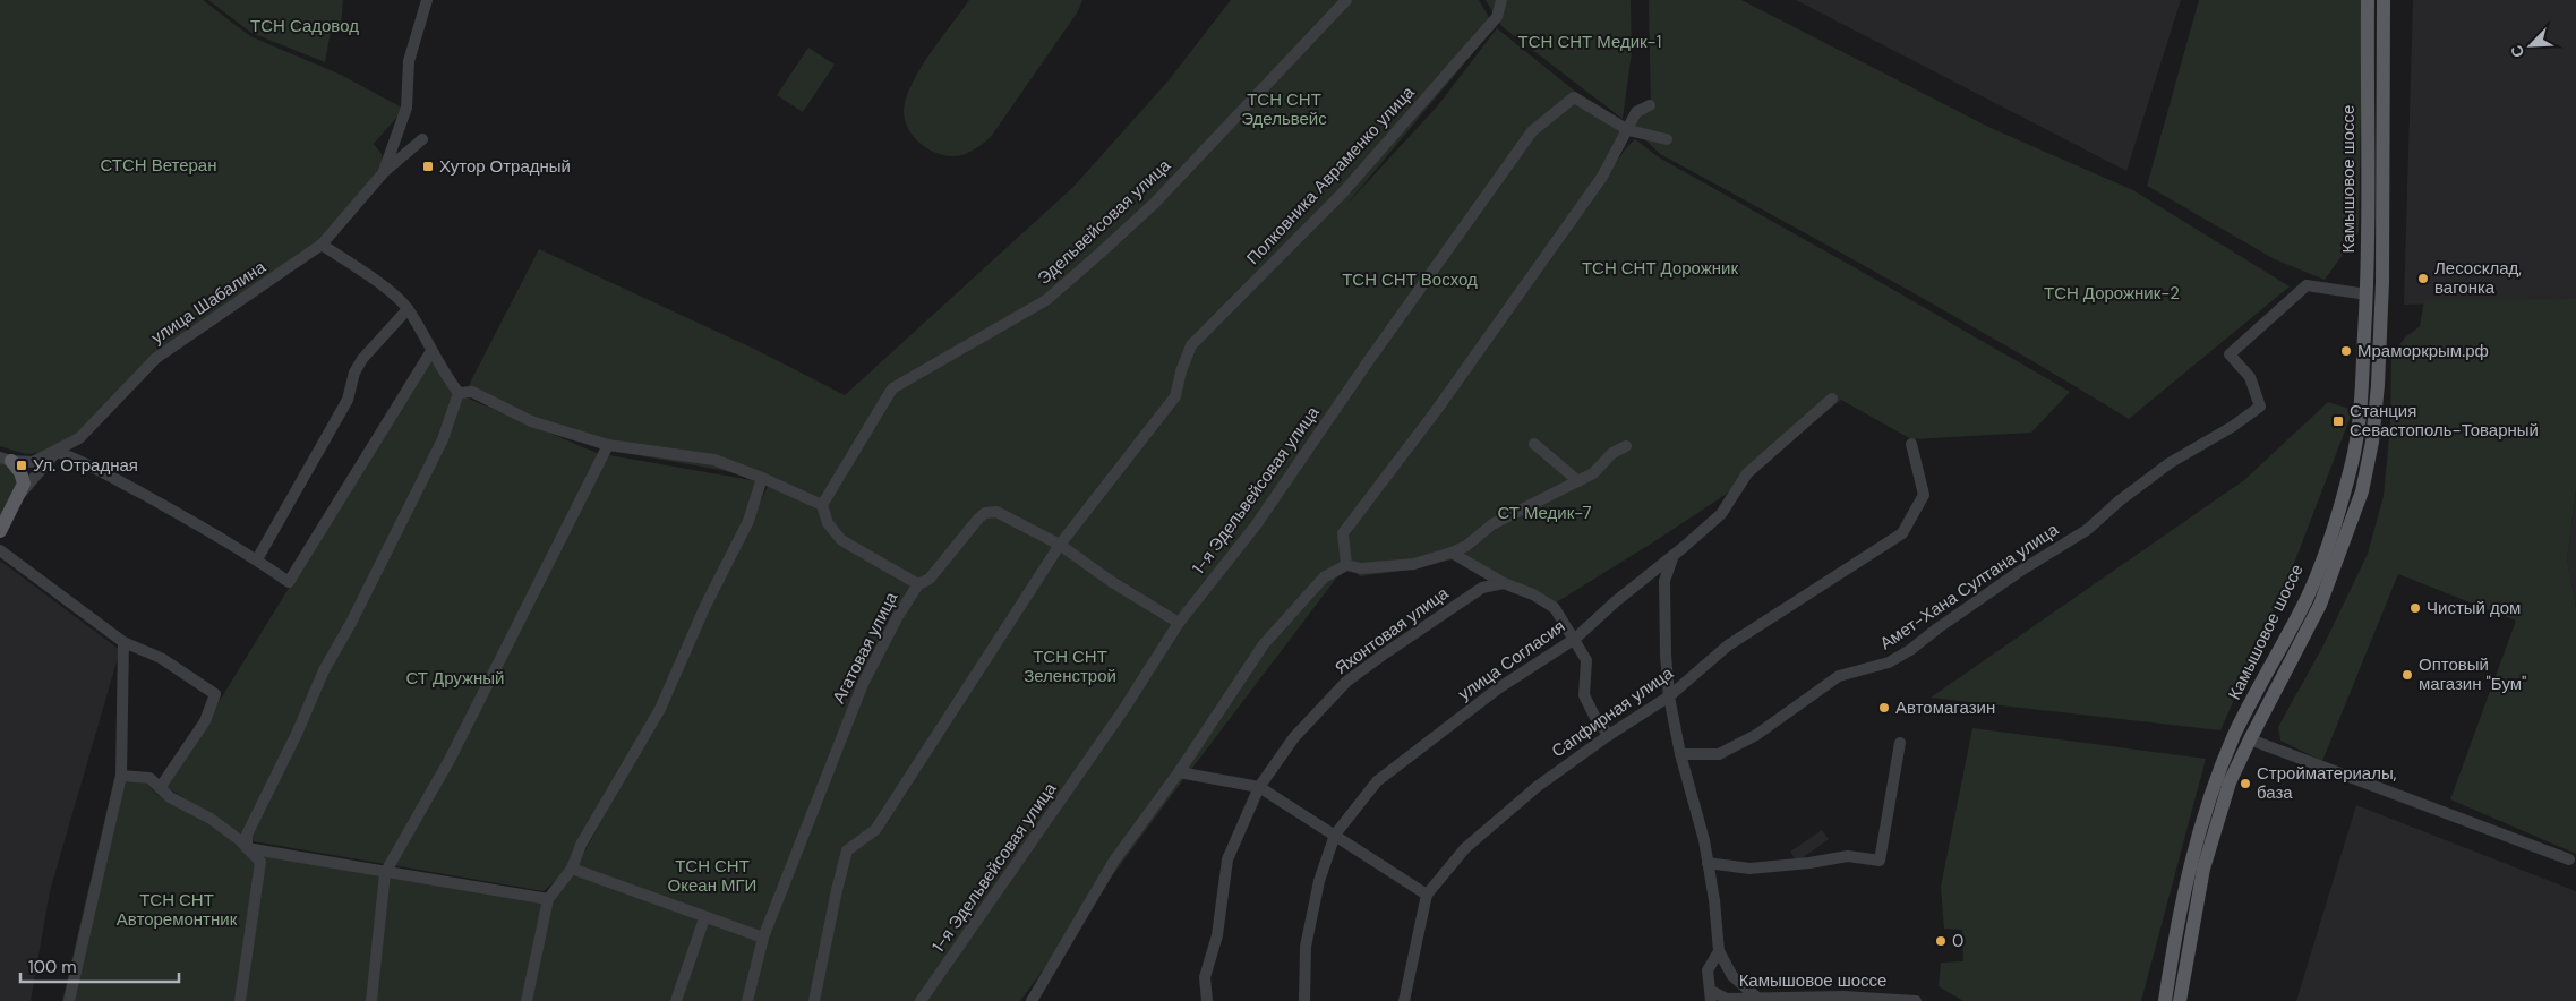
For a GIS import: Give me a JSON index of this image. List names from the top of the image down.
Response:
{
  "streets": {
    "main road": ["Камышовое шоссе"],
    "street": [
      "Полковника Авраменко улица",
      "Эдельвейсовая улица",
      "улица Шабалина",
      "1-я Эдельвейсовая улица",
      "Амет-Хана Султана улица",
      "Яхонтовая улица",
      "Агатовая улица",
      "улица Согласия",
      "Сапфирная улица"
    ]
  },
  "crossings": [
    ["Полковника Авраменко улица", "Агатовая улица"],
    ["Камышовое шоссе", "Амет-Хана Султана улица"],
    ["1-я Эдельвейсовая улица", "Агатовая улица"]
  ],
  "parks": [
    "ТСН Садовод",
    "ТСН СНТ Медик-1",
    "ТСН СНТ Эдельвейс",
    "СТСН Ветеран",
    "ТСН СНТ Дорожник",
    "ТСН СНТ Восход",
    "ТСН Дорожник-2",
    "СТ Медик-7",
    "ТСН СНТ Зеленстрой",
    "СТ Дружный",
    "ТСН СНТ Океан МГИ",
    "ТСН СНТ Авторемонтник"
  ],
  "places": {
    "transit": ["Хутор Отрадный", "Станция Севастополь-Товарный", "Ул. Отрадная"],
    "other": [
      "Лесосклад, вагонка",
      "Мраморкрым.рф",
      "Чистый дом",
      "Оптовый магазин \"Бум\"",
      "Автомагазин",
      "Стройматериалы, база",
      "0"
    ]
  },
  "scale_bar": "100 m",
  "north": "bottom left"
}
